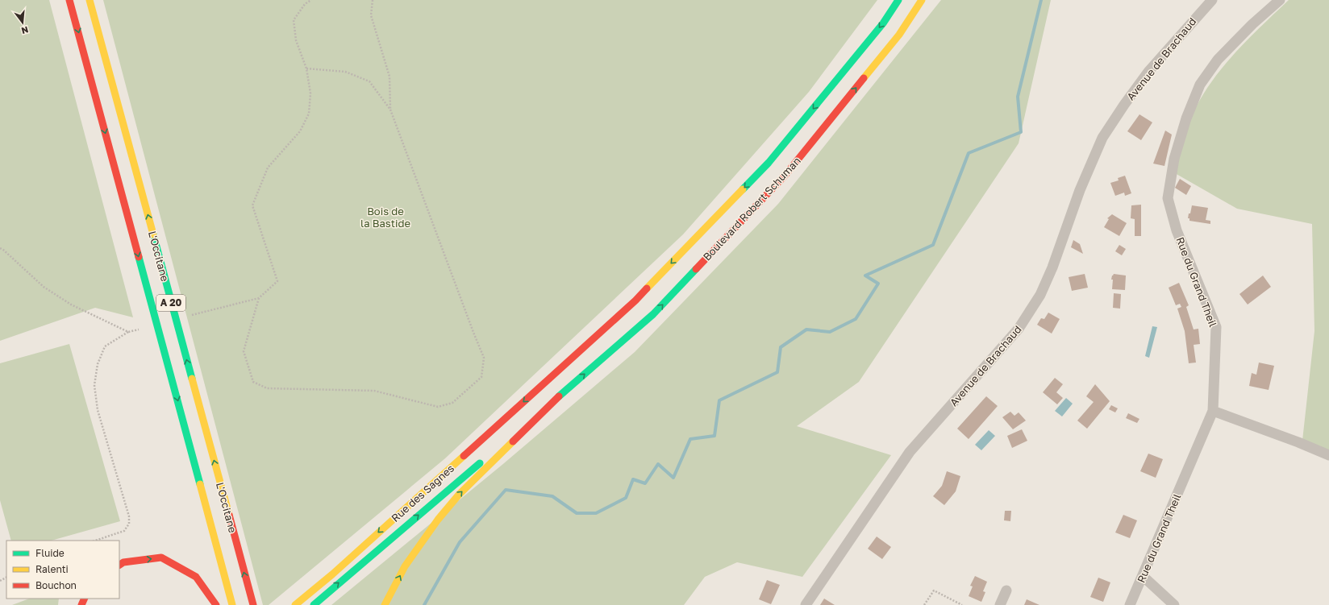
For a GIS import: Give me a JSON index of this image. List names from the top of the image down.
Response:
{
  "streets": {
    "main road": [
      "Boulevard Robert Schuman",
      "L'Occitane",
      "A 20",
      "Rue des Sagnes"
    ],
    "street": ["Avenue de Brachaud", "Rue du Grand Theil"]
  },
  "crossings": [
    ["Boulevard Robert Schuman", "Rue des Sagnes"]
  ],
  "parks": ["Bois de la Bastide"],
  "legend": ["Fluide", "Ralenti", "Bouchon"],
  "north": "bottom"
}
